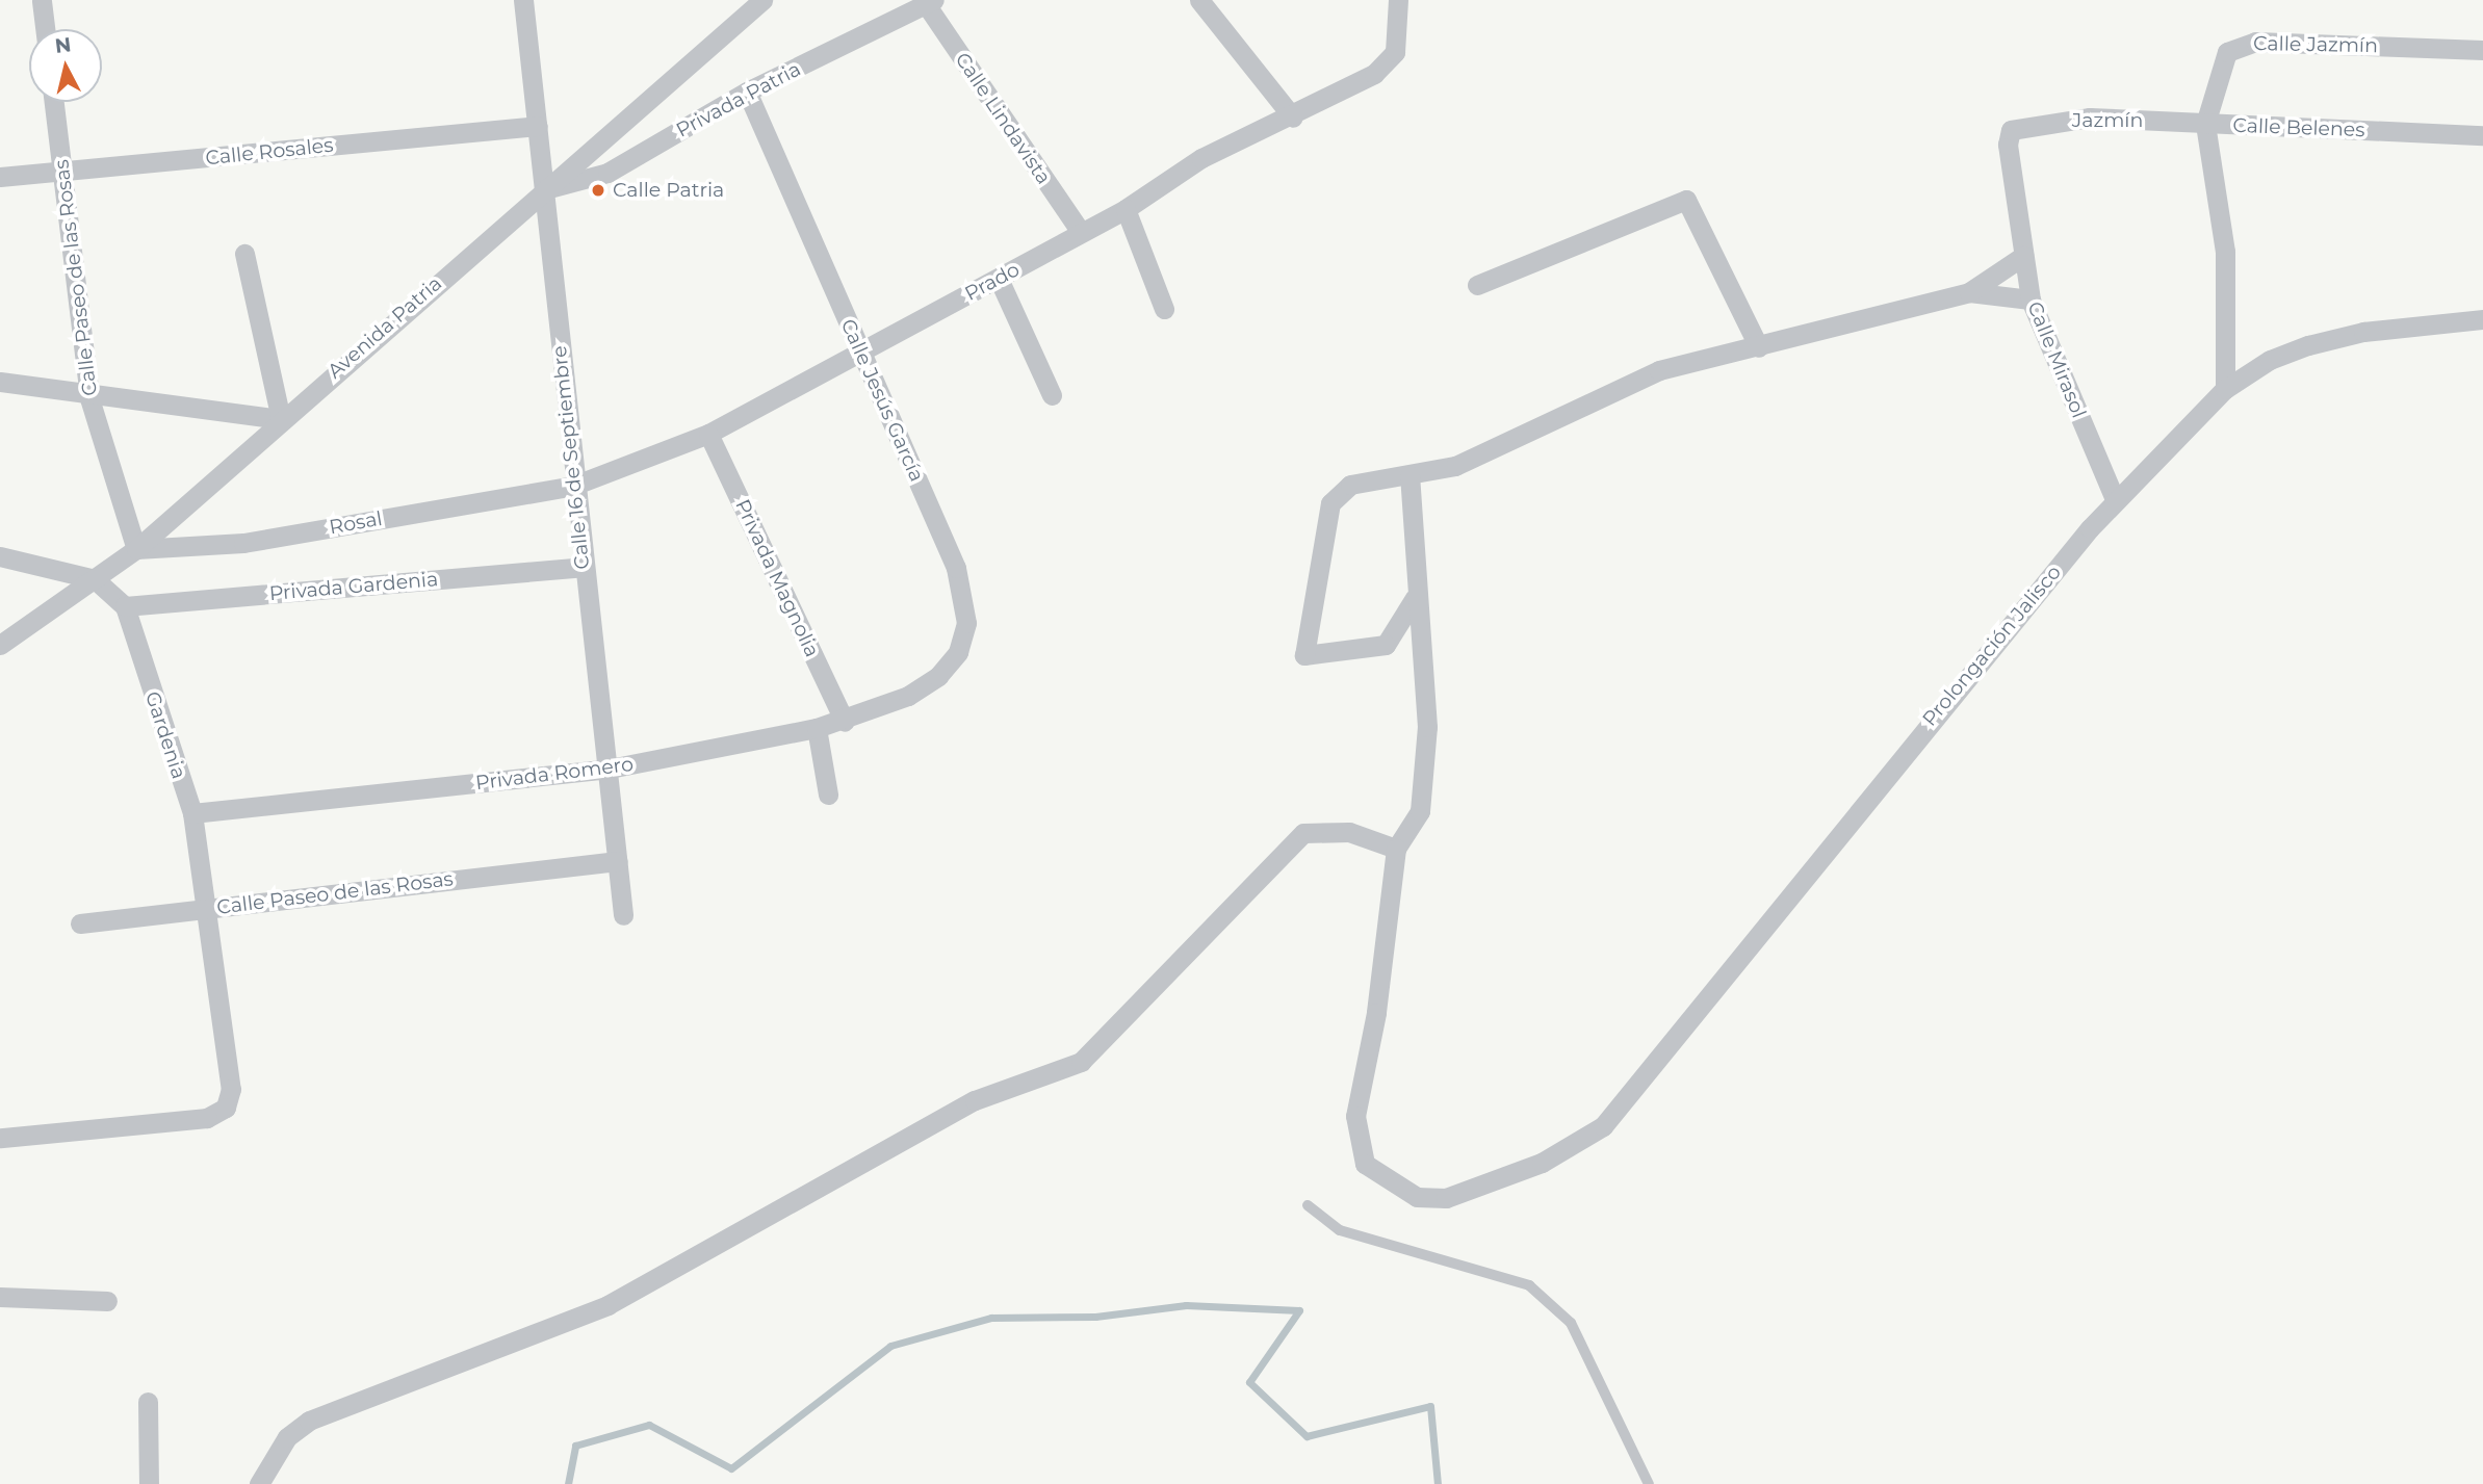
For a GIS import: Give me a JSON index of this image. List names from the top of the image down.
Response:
{
  "streets": {
    "street": [
      "Calle Jazmín",
      "Privada Patria",
      "Calle Lindavista",
      "Jazmín",
      "Calle Belenes",
      "Calle Rosales",
      "Calle Paseo de las Rosas",
      "Prado",
      "Avenida Patria",
      "Calle Mirasol",
      "Calle Jesús García",
      "Calle 16 de Septiembre",
      "Rosal",
      "Privada Magnolia",
      "Privada Gardenia",
      "Prolongación Jalisco",
      "Gardenia",
      "Privada Romero"
    ]
  },
  "crossings": [
    ["Calle Jazmín", "Jazmín"],
    ["Calle Jazmín", "Calle Belenes"],
    ["Privada Patria", "Calle Lindavista"],
    ["Privada Patria", "Avenida Patria"],
    ["Privada Patria", "Calle Jesús García"],
    ["Privada Patria", "Calle 16 de Septiembre"],
    ["Calle Lindavista", "Prado"],
    ["Jazmín", "Calle Belenes"],
    ["Jazmín", "Calle Mirasol"],
    ["Calle Belenes", "Prolongación Jalisco"],
    ["Calle Rosales", "Calle Paseo de las Rosas"],
    ["Calle Rosales", "Calle 16 de Septiembre"],
    ["Calle Paseo de las Rosas", "Avenida Patria"],
    ["Calle Paseo de las Rosas", "Calle 16 de Septiembre"],
    ["Calle Paseo de las Rosas", "Rosal"],
    ["Calle Paseo de las Rosas", "Gardenia"],
    ["Prado", "Calle Jesús García"],
    ["Prado", "Calle 16 de Septiembre"],
    ["Prado", "Rosal"],
    ["Prado", "Privada Magnolia"],
    ["Avenida Patria", "Calle 16 de Septiembre"],
    ["Avenida Patria", "Rosal"],
    ["Calle Mirasol", "Prolongación Jalisco"],
    ["Calle Jesús García", "Privada Romero"],
    ["Calle 16 de Septiembre", "Rosal"],
    ["Calle 16 de Septiembre", "Privada Gardenia"],
    ["Calle 16 de Septiembre", "Privada Romero"],
    ["Privada Magnolia", "Privada Romero"],
    ["Privada Gardenia", "Gardenia"],
    ["Gardenia", "Privada Romero"]
  ],
  "places": ["Calle Patria"],
  "north": "top"
}
